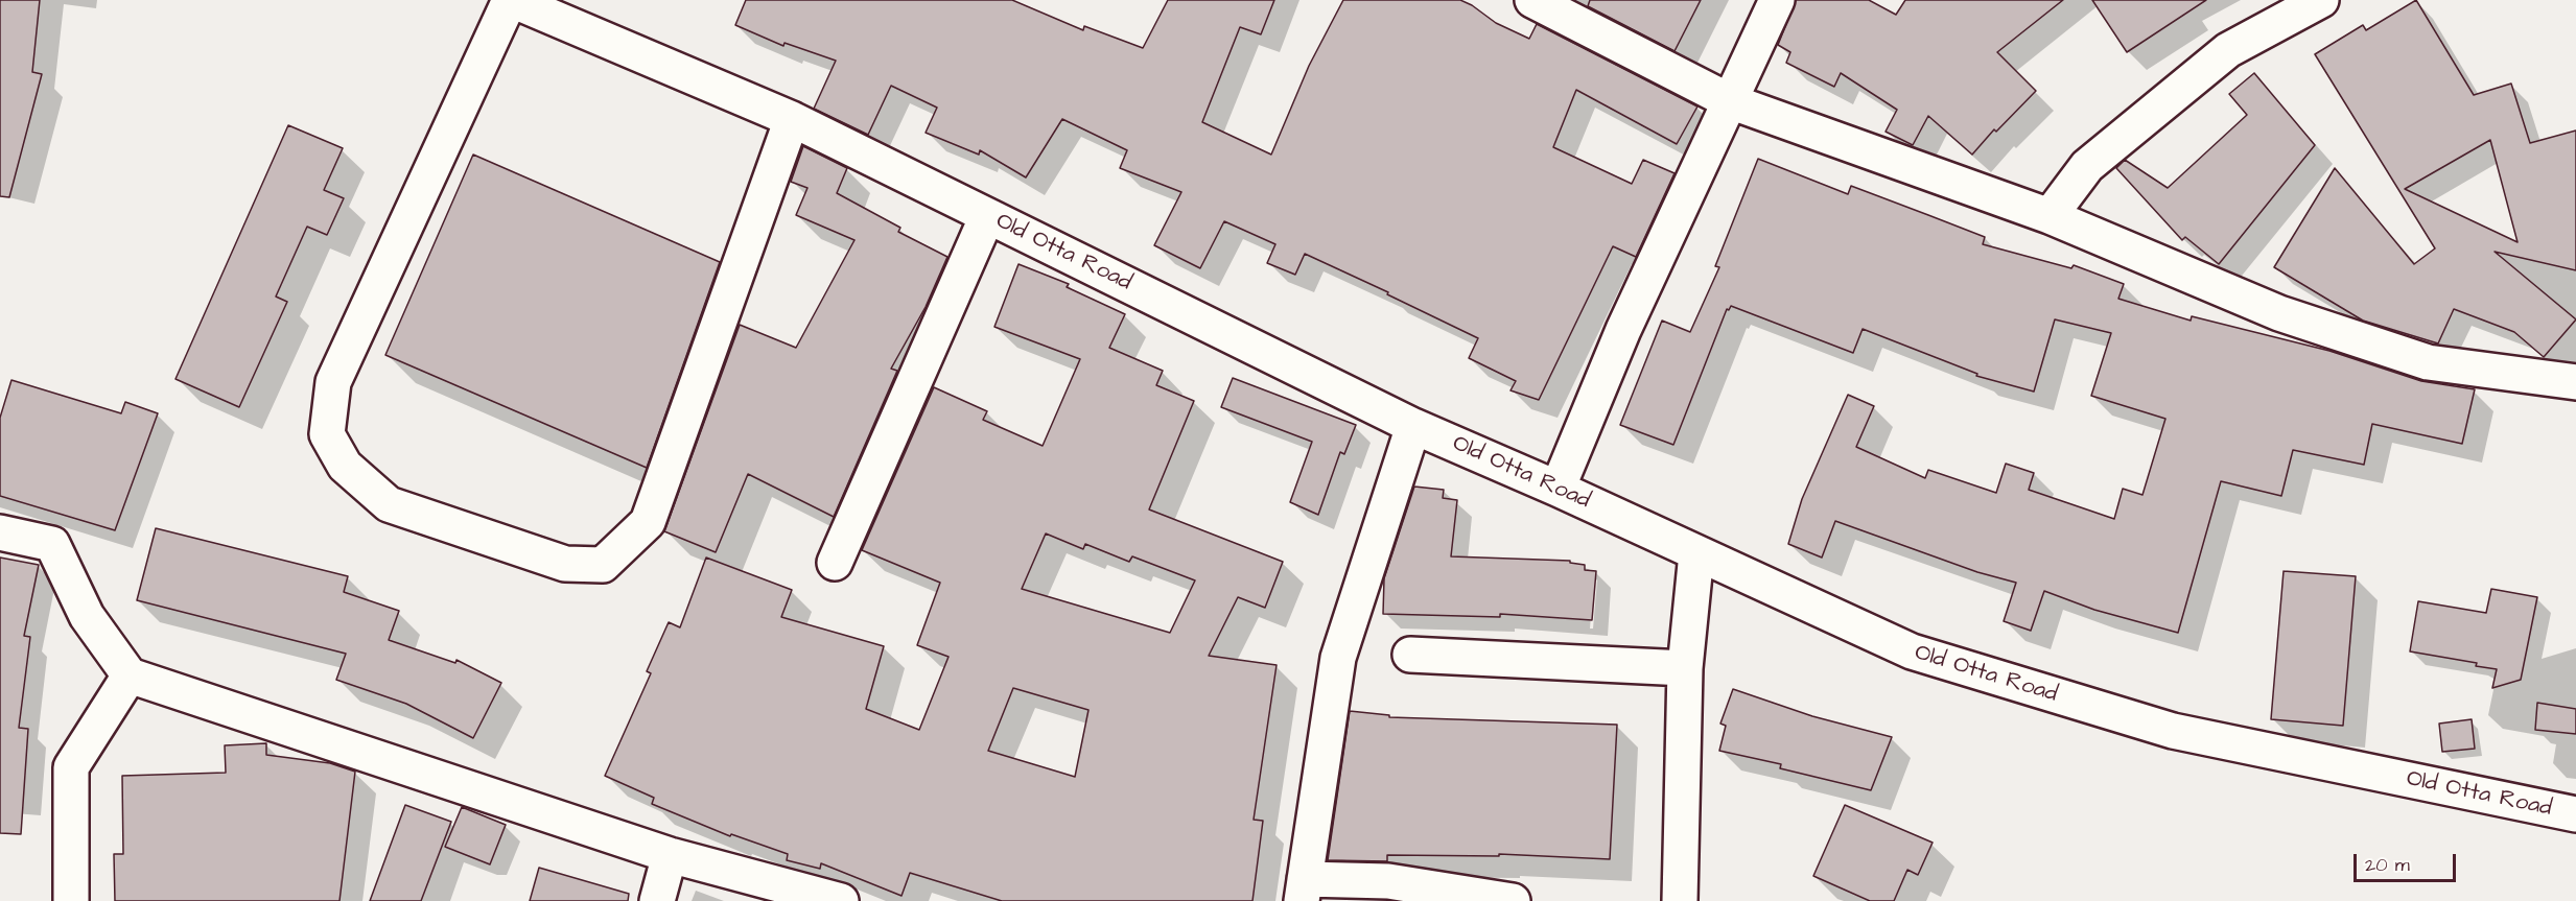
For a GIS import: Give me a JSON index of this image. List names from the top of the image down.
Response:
{
  "streets": {
    "street": ["Old Otta Road"]
  },
  "scale_bar": "20 m"
}
